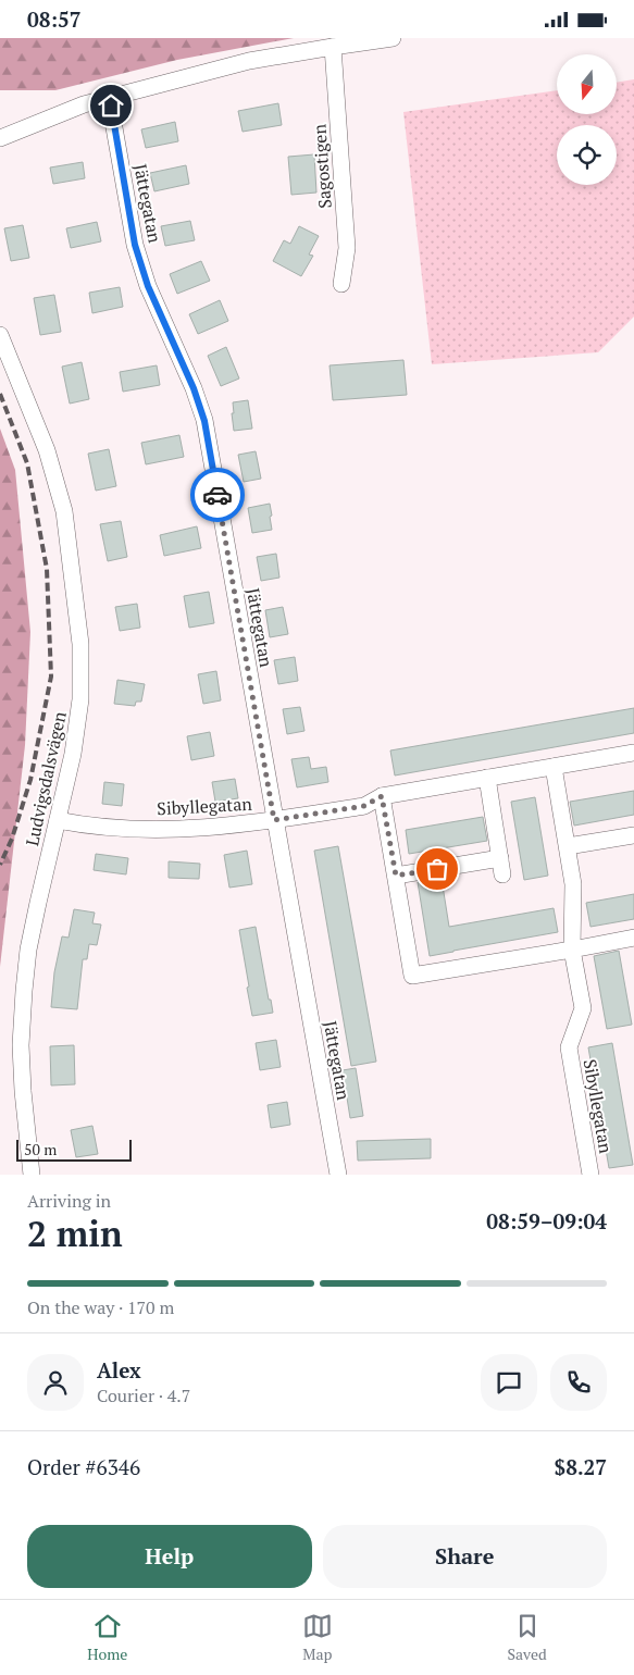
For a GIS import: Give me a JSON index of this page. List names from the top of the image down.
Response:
{
  "streets": {
    "street": [
      "Sagostigen",
      "Jättegatan",
      "Ludvigsdalsvägen",
      "Sibyllegatan"
    ]
  },
  "crossings": [
    ["Jättegatan", "Sibyllegatan"],
    ["Ludvigsdalsvägen", "Sibyllegatan"]
  ],
  "scale_bar": "50 m",
  "north": "bottom",
  "page": {
    "status": "08:57",
    "scale": "50 m",
    "heading": ["2 min", "Arriving in", "08:59–09:04"],
    "panel": [
      "Alex",
      "Courier · 4.7",
      "Order #6346",
      "$8.27"
    ],
    "bar": "On the way · 170 m",
    "buttons": ["Help", "Share"],
    "tabs": ["Home", "Map", "Saved"]
  }
}
